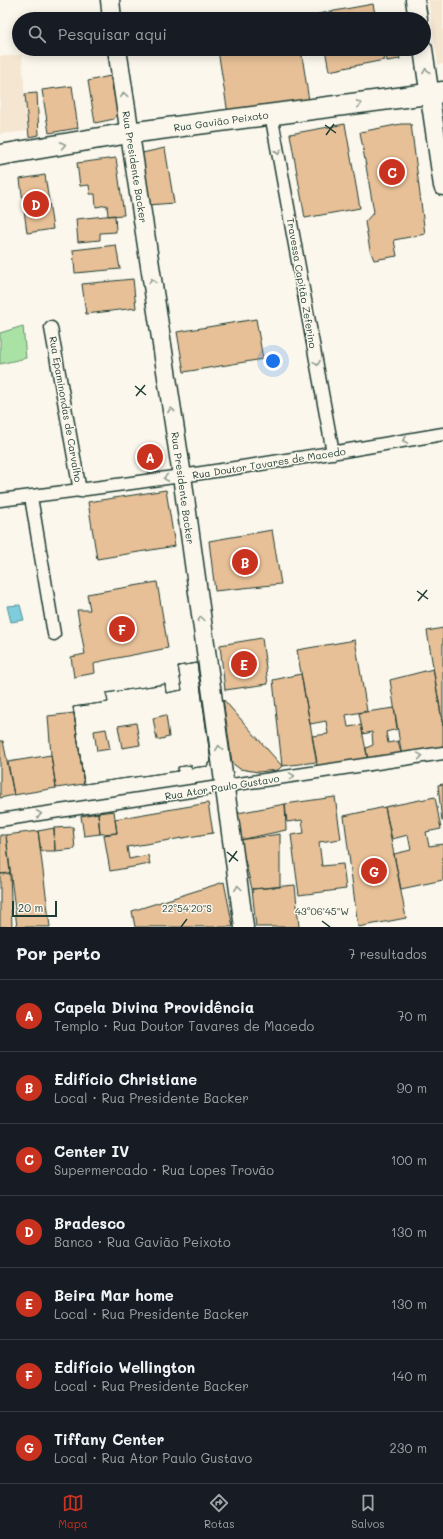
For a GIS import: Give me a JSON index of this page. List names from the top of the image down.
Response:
{
  "streets": {
    "main road": ["Rua Gavião Peixoto"],
    "street": [
      "Rua Presidente Backer",
      "Travessa Capitão Zeferino",
      "Rua Epaminondas de Carvalho",
      "Rua Doutor Tavares de Macedo",
      "Rua Ator Paulo Gustavo"
    ]
  },
  "crossings": [
    ["Rua Gavião Peixoto", "Rua Presidente Backer"],
    ["Rua Gavião Peixoto", "Travessa Capitão Zeferino"],
    ["Rua Presidente Backer", "Rua Doutor Tavares de Macedo"],
    ["Rua Presidente Backer", "Rua Ator Paulo Gustavo"],
    ["Travessa Capitão Zeferino", "Rua Doutor Tavares de Macedo"],
    ["Rua Epaminondas de Carvalho", "Rua Doutor Tavares de Macedo"]
  ],
  "one_way": [
    "Rua Gavião Peixoto",
    "Rua Presidente Backer",
    "Travessa Capitão Zeferino",
    "Rua Doutor Tavares de Macedo",
    "Rua Ator Paulo Gustavo"
  ],
  "scale_bar": "20 m",
  "page": {
    "search": "Pesquisar aqui",
    "pins": [
      "C",
      "D",
      "A",
      "B",
      "F",
      "E",
      "G"
    ],
    "scale": "20 m",
    "heading": ["Por perto", "7 resultados"],
    "list": [
      {
        "mark": "A",
        "name": "Capela Divina Providência",
        "note": "Templo · Rua Doutor Tavares de Macedo",
        "value": "70 m"
      },
      {
        "mark": "B",
        "name": "Edifício Christiane",
        "note": "Local · Rua Presidente Backer",
        "value": "90 m"
      },
      {
        "mark": "C",
        "name": "Center IV",
        "note": "Supermercado · Rua Lopes Trovão",
        "value": "100 m"
      },
      {
        "mark": "D",
        "name": "Bradesco",
        "note": "Banco · Rua Gavião Peixoto",
        "value": "130 m"
      },
      {
        "mark": "E",
        "name": "Beira Mar home",
        "note": "Local · Rua Presidente Backer",
        "value": "130 m"
      },
      {
        "mark": "F",
        "name": "Edifício Wellington",
        "note": "Local · Rua Presidente Backer",
        "value": "140 m"
      },
      {
        "mark": "G",
        "name": "Tiffany Center",
        "note": "Local · Rua Ator Paulo Gustavo",
        "value": "230 m"
      }
    ],
    "nav": ["Mapa", "Rotas", "Salvos"]
  },
  "coordinates": ["22°54'20\"S", "43°06'45\"W"]
}
